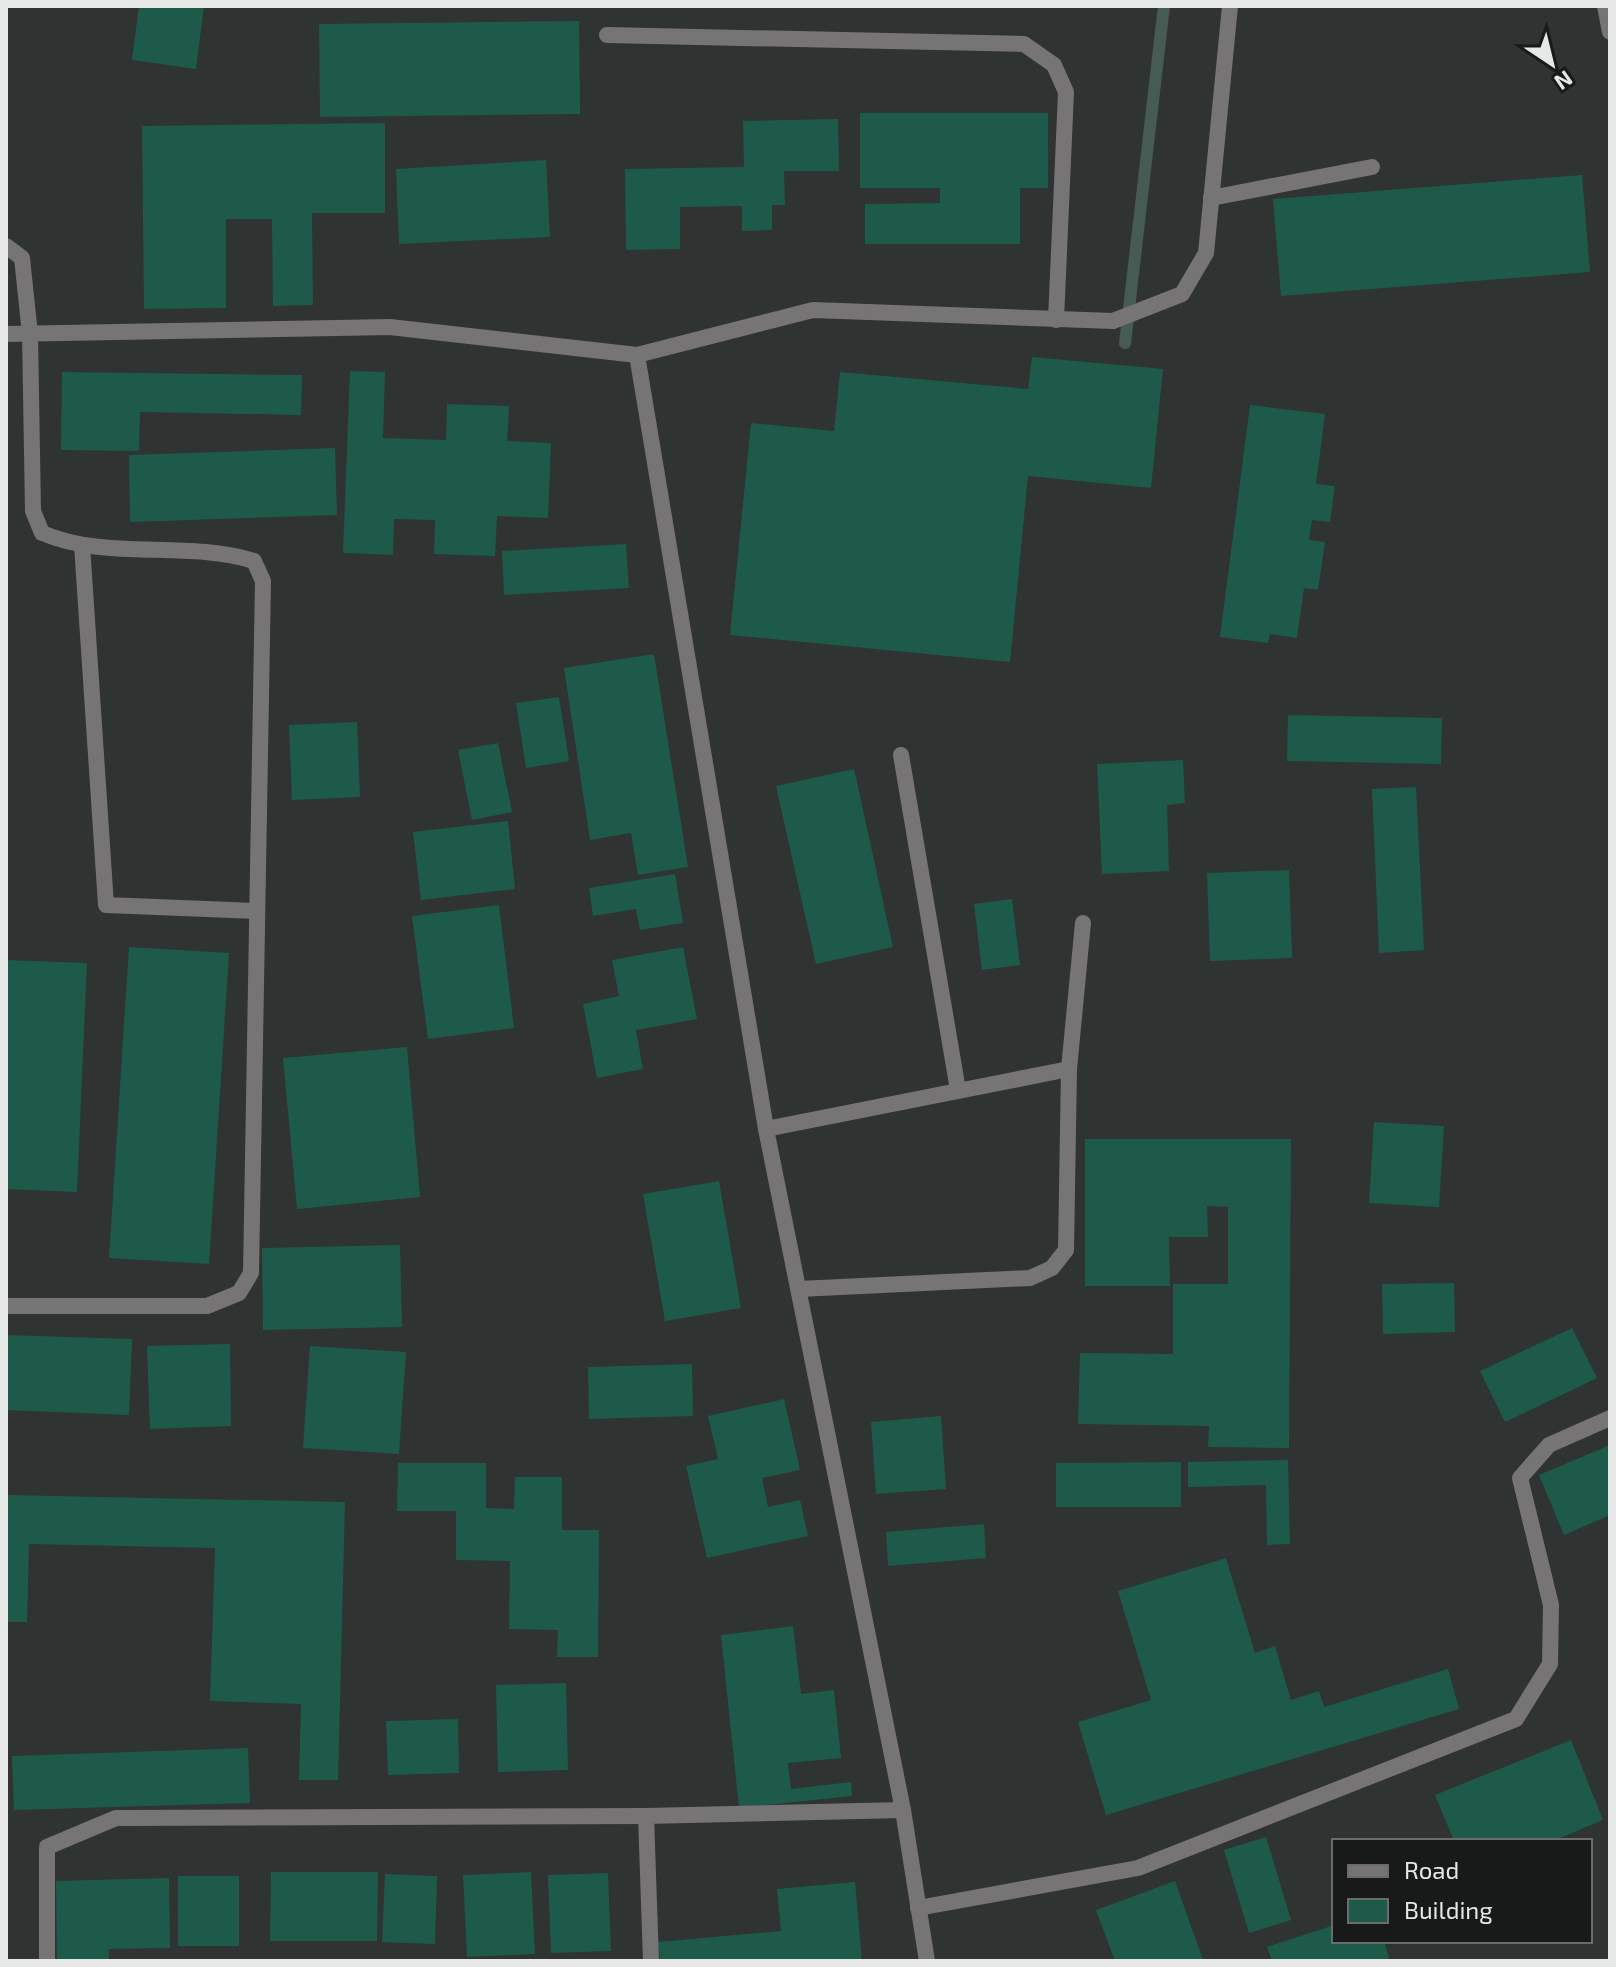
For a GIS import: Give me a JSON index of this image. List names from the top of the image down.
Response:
{
  "legend": ["Road", "Building"],
  "north": "bottom right"
}
